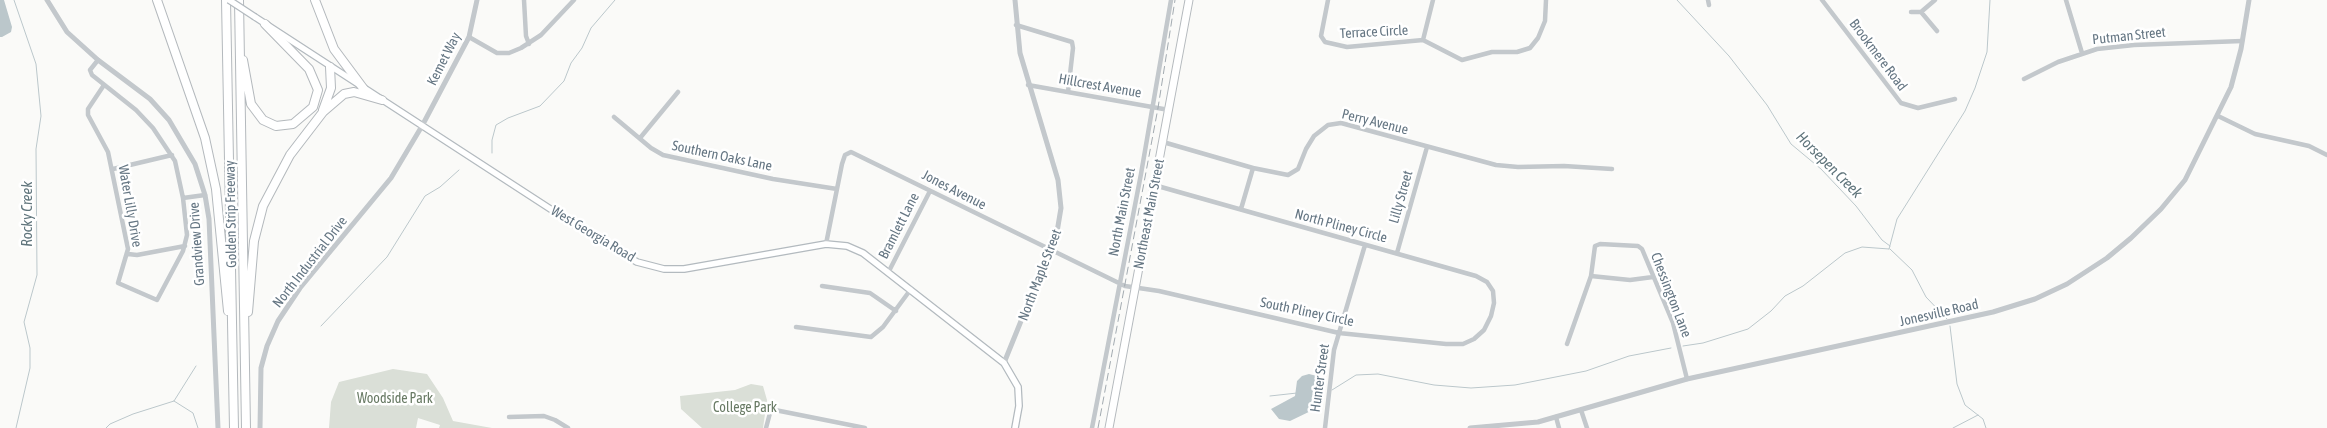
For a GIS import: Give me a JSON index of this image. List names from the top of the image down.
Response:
{
  "streets": {
    "highway": ["Golden Strip Freeway"],
    "main road": ["Northeast Main Street", "West Georgia Road"],
    "street": [
      "Terrace Circle",
      "Putman Street",
      "Brookmere Road",
      "Kemet Way",
      "Hillcrest Avenue",
      "Perry Avenue",
      "Southern Oaks Lane",
      "Jones Avenue",
      "Lilly Street",
      "Water Lilly Drive",
      "North Main Street",
      "Bramlett Lane",
      "North Pliney Circle",
      "Grandview Drive",
      "North Industrial Drive",
      "North Maple Street",
      "Chessington Lane",
      "South Pliney Circle",
      "Jonesville Road",
      "Hunter Street"
    ]
  },
  "crossings": [
    ["Putman Street", "Jonesville Road"],
    ["Kemet Way", "West Georgia Road"],
    ["Kemet Way", "North Industrial Drive"],
    ["Hillcrest Avenue", "North Main Street"],
    ["Hillcrest Avenue", "Northeast Main Street"],
    ["Hillcrest Avenue", "North Maple Street"],
    ["Perry Avenue", "Lilly Street"],
    ["Perry Avenue", "Northeast Main Street"],
    ["Southern Oaks Lane", "Jones Avenue"],
    ["Jones Avenue", "North Main Street"],
    ["Jones Avenue", "Northeast Main Street"],
    ["Jones Avenue", "Bramlett Lane"],
    ["Jones Avenue", "West Georgia Road"],
    ["Jones Avenue", "North Maple Street"],
    ["Jones Avenue", "South Pliney Circle"],
    ["Lilly Street", "North Pliney Circle"],
    ["Water Lilly Drive", "Grandview Drive"],
    ["Golden Strip Freeway", "West Georgia Road"],
    ["Northeast Main Street", "North Pliney Circle"],
    ["Northeast Main Street", "South Pliney Circle"],
    ["Bramlett Lane", "West Georgia Road"],
    ["North Pliney Circle", "South Pliney Circle"],
    ["North Pliney Circle", "Hunter Street"],
    ["West Georgia Road", "North Industrial Drive"],
    ["West Georgia Road", "North Maple Street"],
    ["Chessington Lane", "Jonesville Road"],
    ["South Pliney Circle", "Hunter Street"]
  ],
  "water": ["Horsepen Creek", "Rocky Creek"],
  "parks": ["Woodside Park", "College Park"]
}
